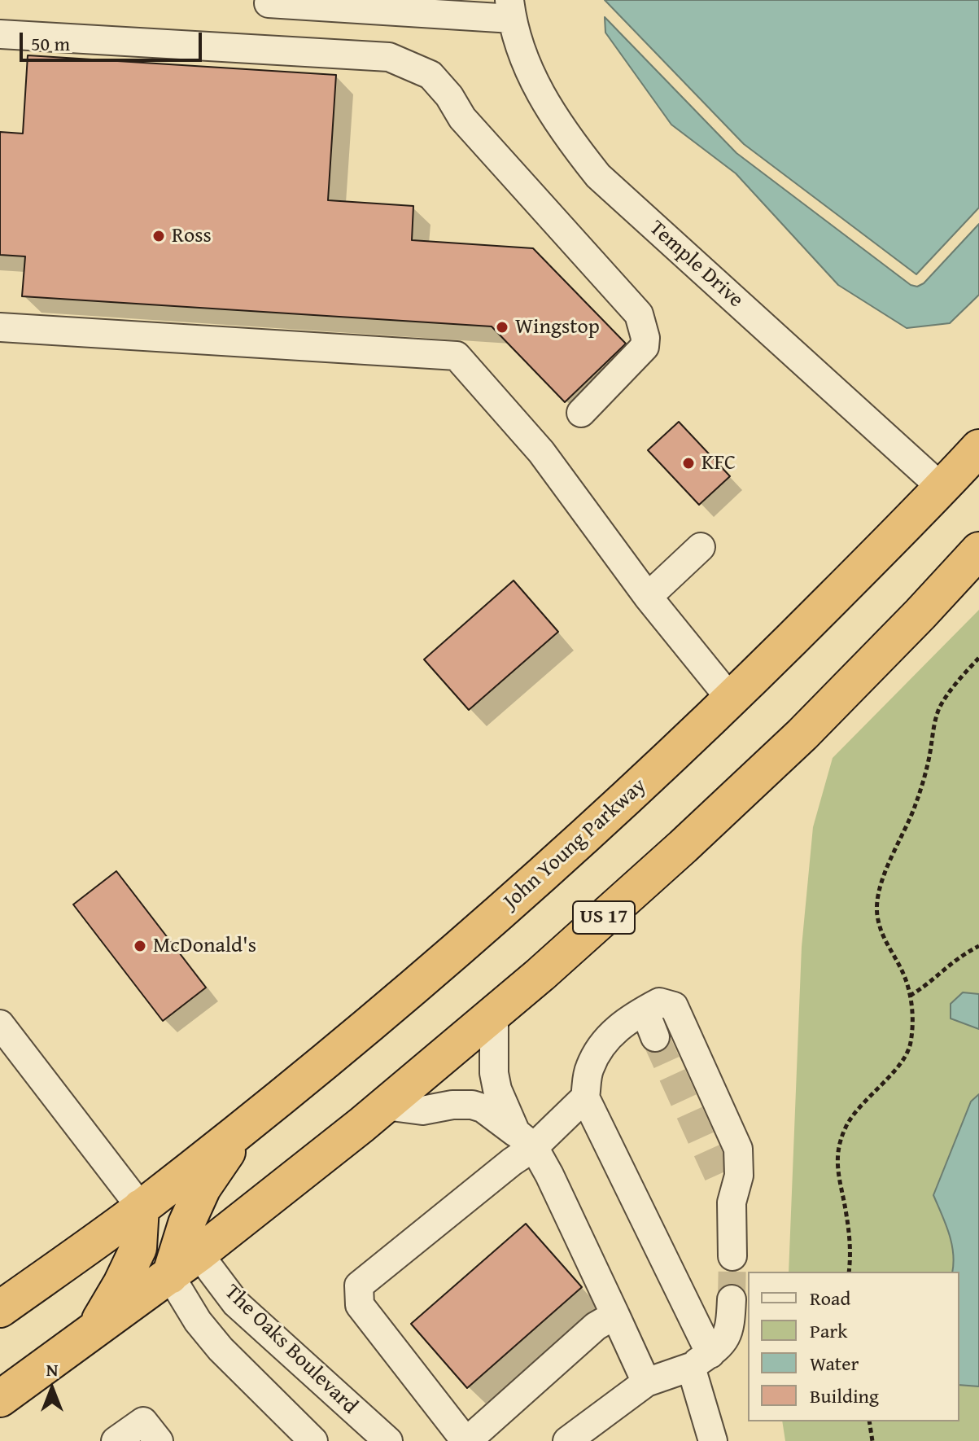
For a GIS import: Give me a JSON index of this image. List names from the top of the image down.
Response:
{
  "streets": {
    "highway": ["John Young Parkway", "US 17"],
    "street": ["Temple Drive", "The Oaks Boulevard"]
  },
  "crossings": [
    ["Temple Drive", "John Young Parkway"],
    ["US 17", "The Oaks Boulevard"]
  ],
  "places": [
    "Ross",
    "Wingstop",
    "KFC",
    "McDonald's"
  ],
  "legend": [
    "Road",
    "Park",
    "Water",
    "Building"
  ],
  "scale_bar": "50 m",
  "north": "top"
}
